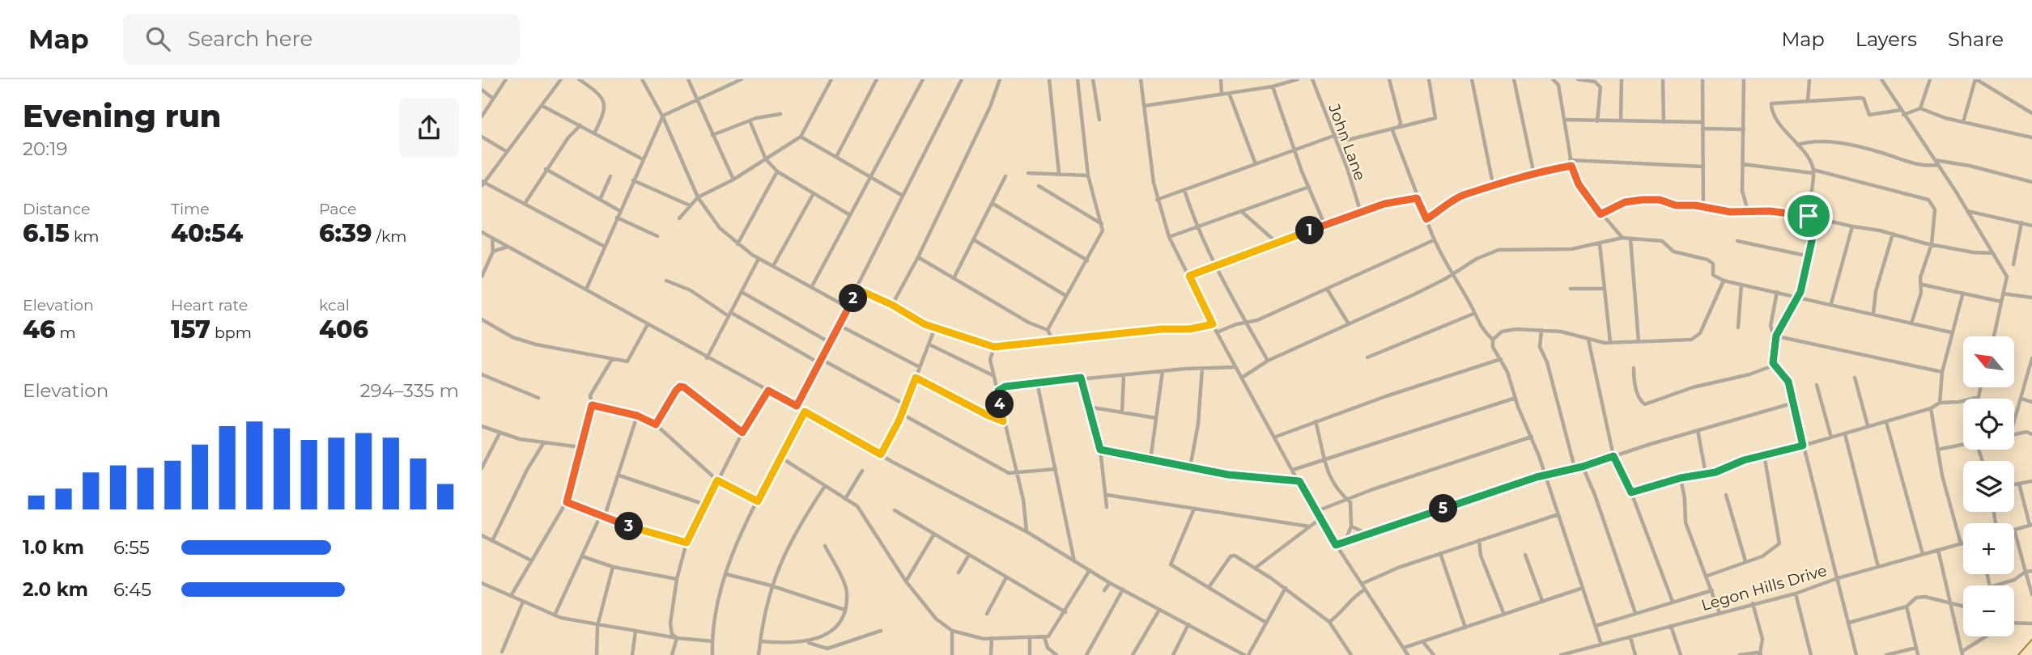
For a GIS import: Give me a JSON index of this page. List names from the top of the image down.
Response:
{
  "streets": {
    "street": ["John Lane", "Legon Hills Drive"]
  },
  "north": "top left",
  "page": {
    "header": "Map",
    "search": "Search here",
    "nav": ["Map", "Layers", "Share"],
    "heading": ["Evening run", "20:19"],
    "stats": [
      ["Distance", "6.15 km"],
      ["Time", "40:54"],
      ["Pace", "6:39 /km"],
      ["Elevation", "46 m"],
      ["Heart rate", "157 bpm"],
      ["kcal", "406"]
    ],
    "pins": [
      "1",
      "2",
      "4",
      "5",
      "3"
    ],
    "map_buttons": ["+", "−"],
    "chart": ["Elevation", "294–335 m"],
    "list": [
      {
        "name": "1.0 km",
        "note": "6:55"
      },
      {
        "name": "2.0 km",
        "note": "6:45"
      }
    ]
  }
}
